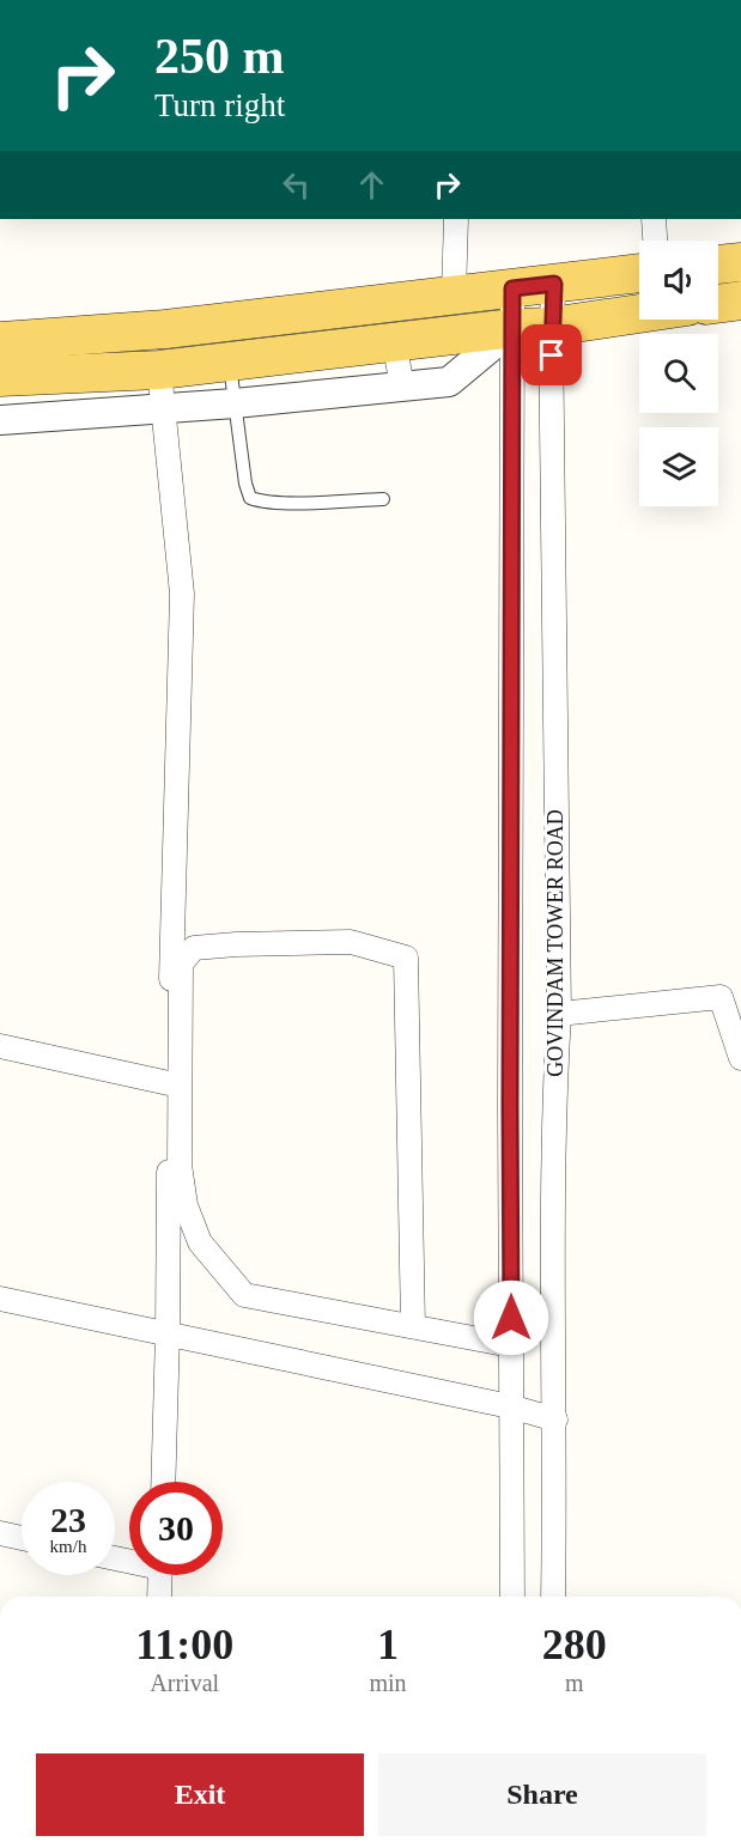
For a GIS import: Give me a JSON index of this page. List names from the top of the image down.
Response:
{
  "streets": {
    "street": ["GOVINDAM TOWER ROAD"]
  },
  "page": {
    "turn": ["250 m", "Turn right"],
    "speed": "23 km/h",
    "limit": "30",
    "eta": [
      "11:00",
      "Arrival",
      "1",
      "min",
      "280",
      "m"
    ],
    "buttons": ["Exit", "Share"]
  }
}
